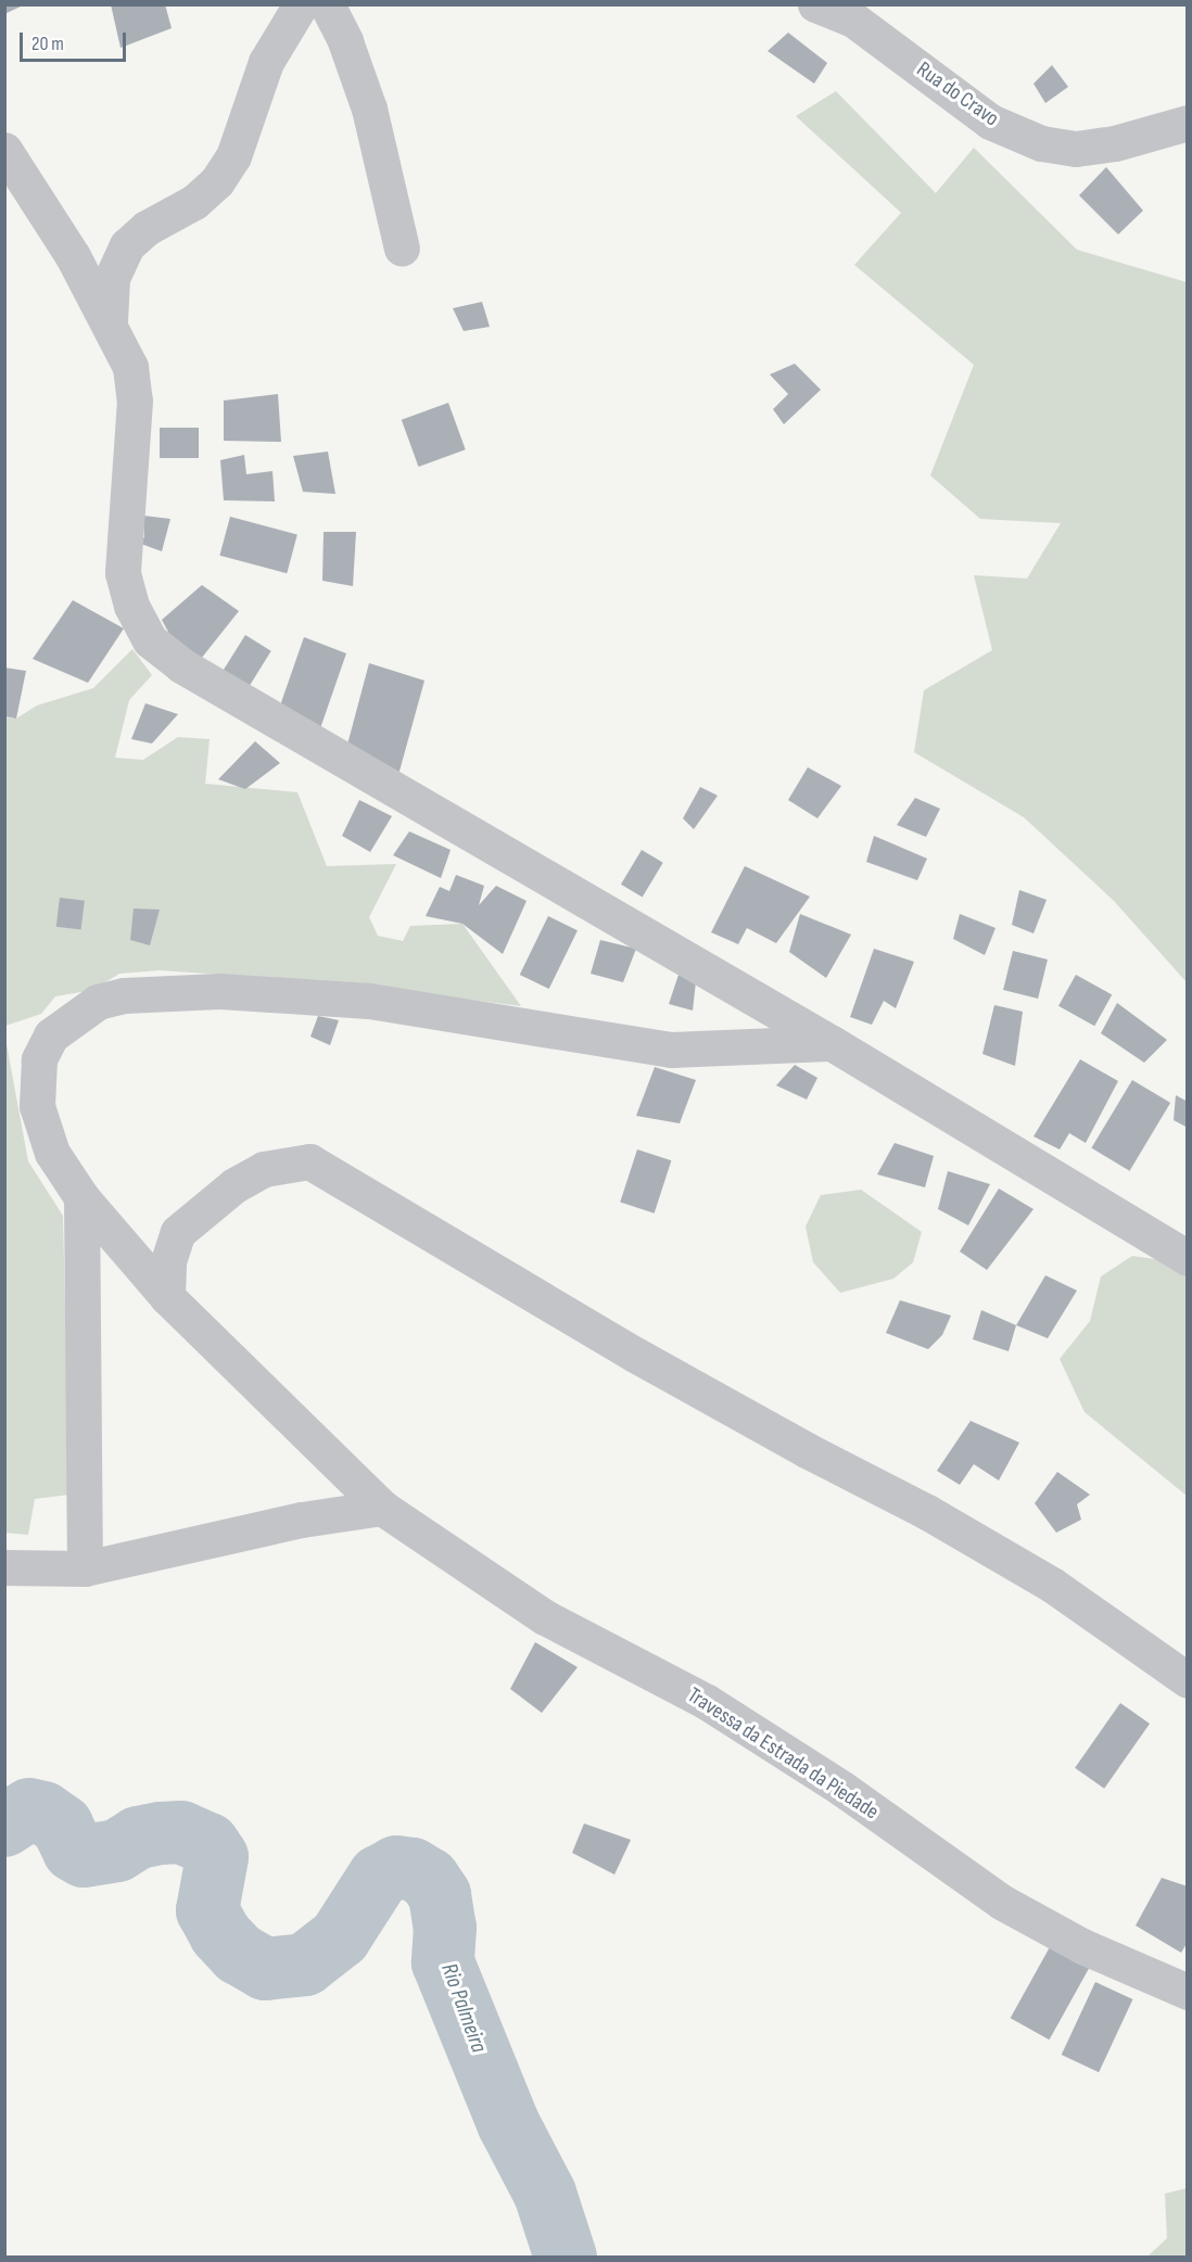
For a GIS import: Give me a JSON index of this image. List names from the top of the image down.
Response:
{
  "streets": {
    "street": ["Rua do Cravo", "Travessa da Estrada da Piedade"]
  },
  "water": ["Rio Palmeira"],
  "scale_bar": "20 m"
}
